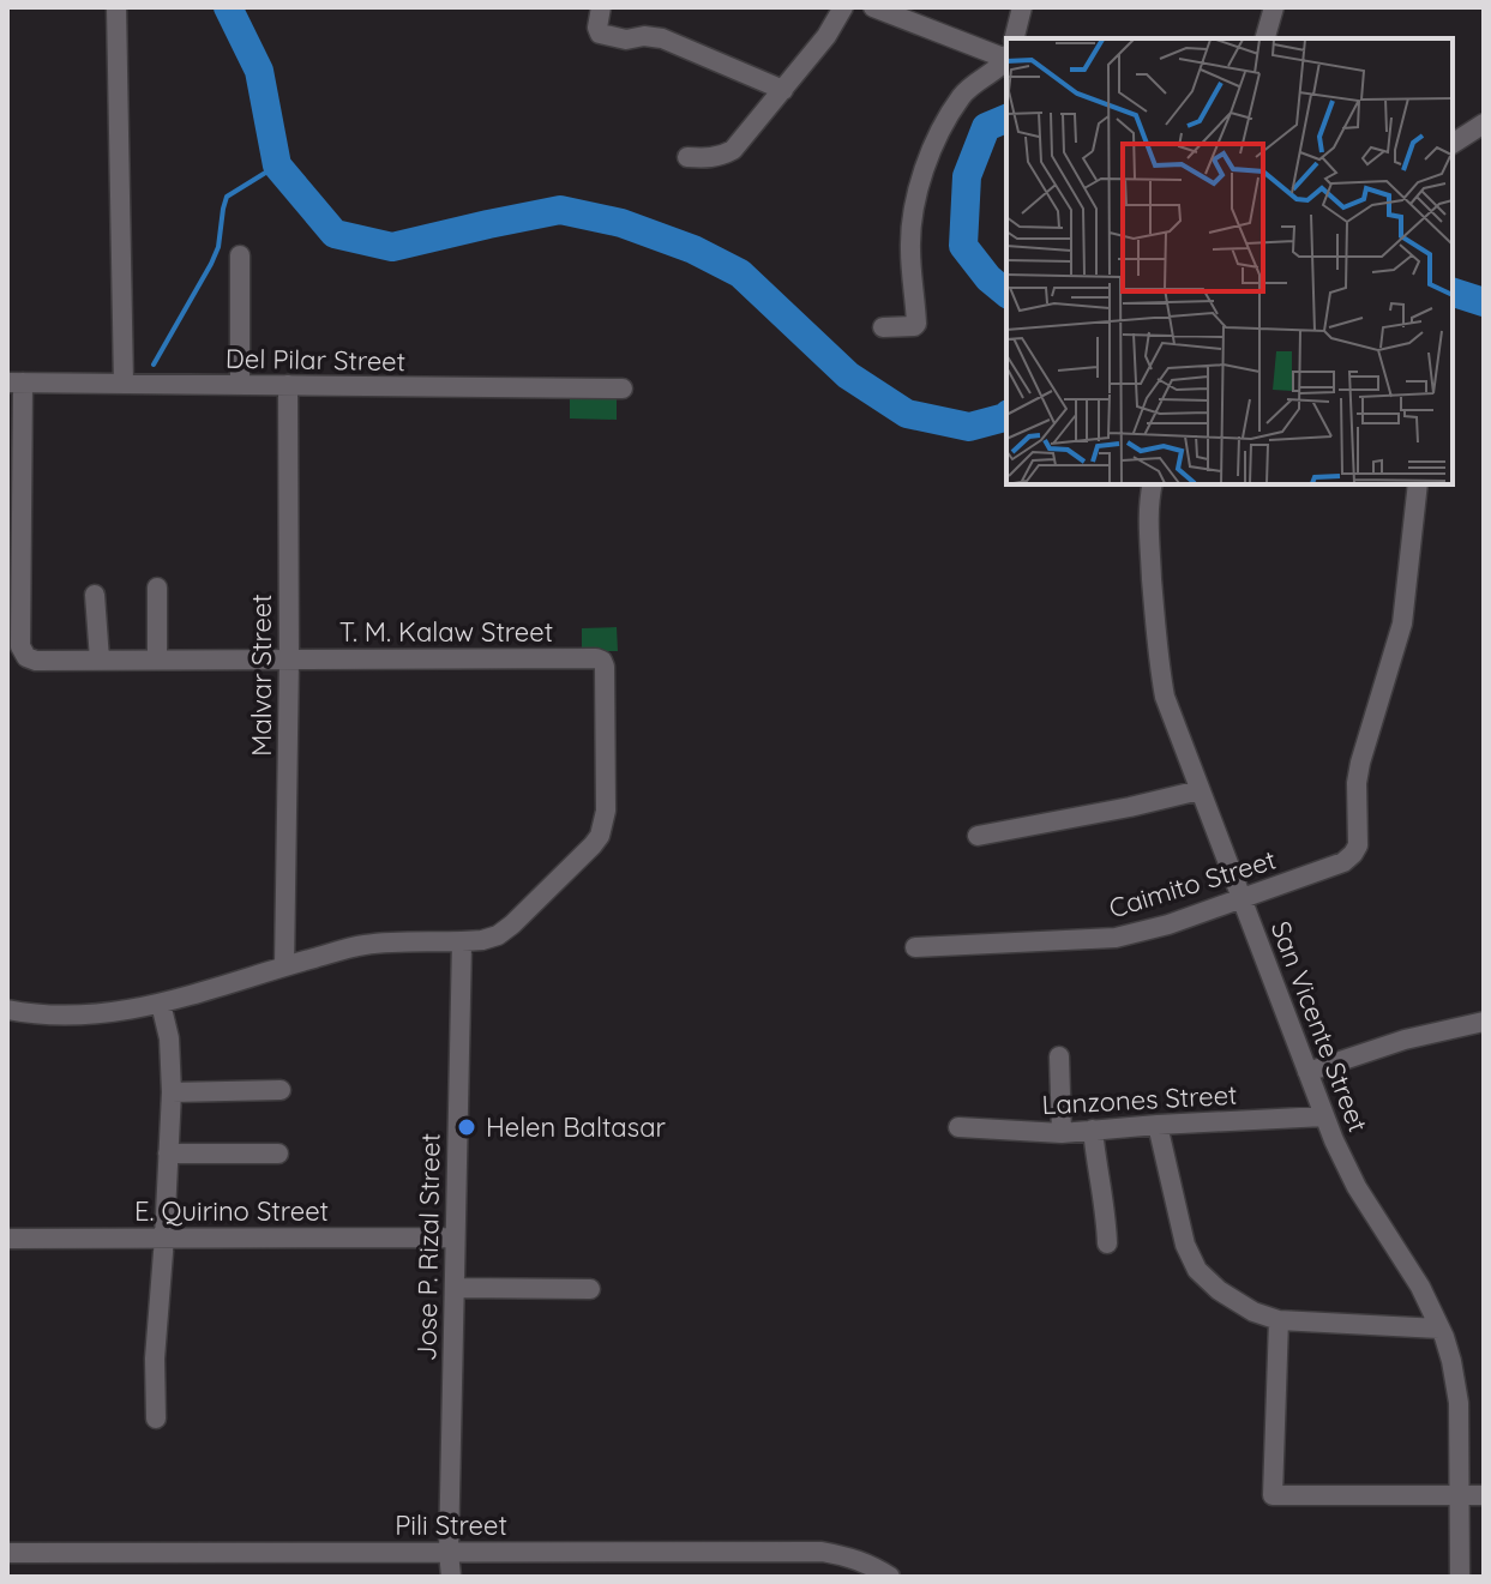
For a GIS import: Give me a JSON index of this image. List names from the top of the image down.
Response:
{
  "streets": {
    "street": [
      "Del Pilar Street",
      "T. M. Kalaw Street",
      "Malvar Street",
      "Caimito Street",
      "San Vicente Street",
      "Lanzones Street",
      "E. Quirino Street",
      "Jose P. Rizal Street",
      "Pili Street"
    ]
  },
  "crossings": [
    ["Del Pilar Street", "T. M. Kalaw Street"],
    ["Del Pilar Street", "Malvar Street"],
    ["T. M. Kalaw Street", "Malvar Street"],
    ["T. M. Kalaw Street", "Jose P. Rizal Street"],
    ["Caimito Street", "San Vicente Street"],
    ["San Vicente Street", "Lanzones Street"],
    ["E. Quirino Street", "Jose P. Rizal Street"],
    ["Jose P. Rizal Street", "Pili Street"]
  ],
  "places": ["Helen Baltasar"]
}
